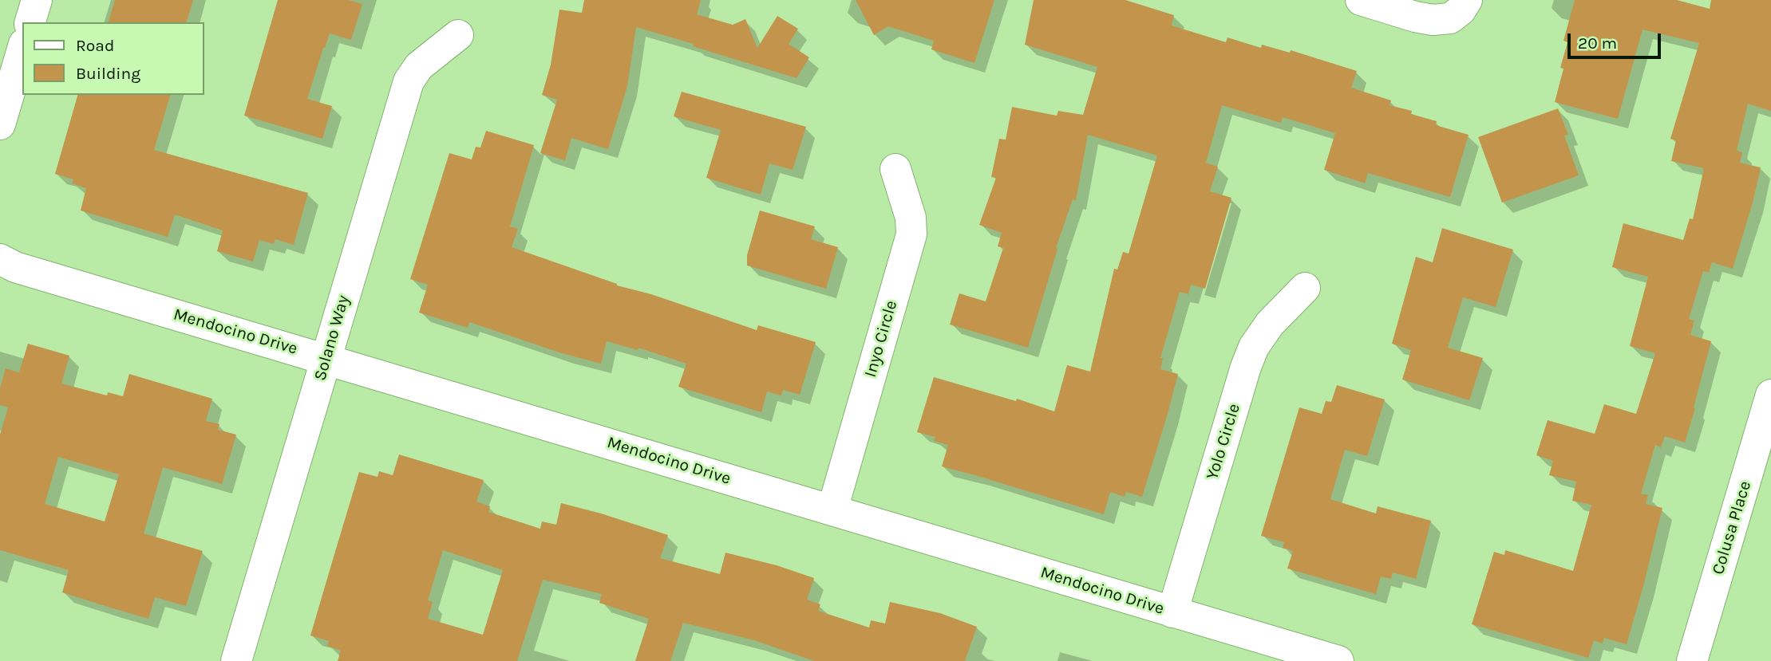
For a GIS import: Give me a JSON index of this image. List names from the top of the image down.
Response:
{
  "streets": {
    "street": [
      "Mendocino Drive",
      "Solano Way",
      "Inyo Circle",
      "Yolo Circle",
      "Colusa Place"
    ]
  },
  "crossings": [
    ["Mendocino Drive", "Solano Way"],
    ["Mendocino Drive", "Inyo Circle"],
    ["Mendocino Drive", "Yolo Circle"]
  ],
  "legend": ["Road", "Building"],
  "scale_bar": "20 m"
}
